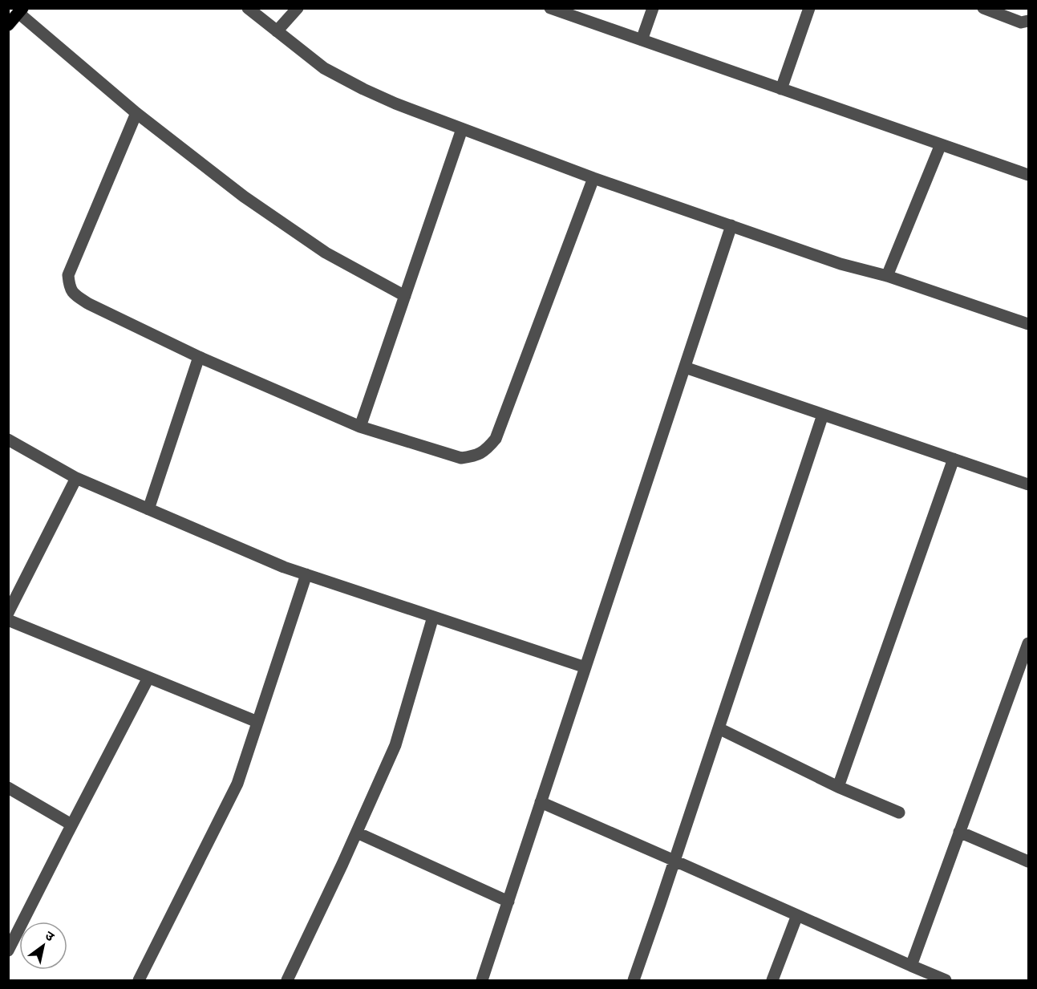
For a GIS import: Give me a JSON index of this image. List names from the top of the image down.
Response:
{
  "north": "top right"
}
